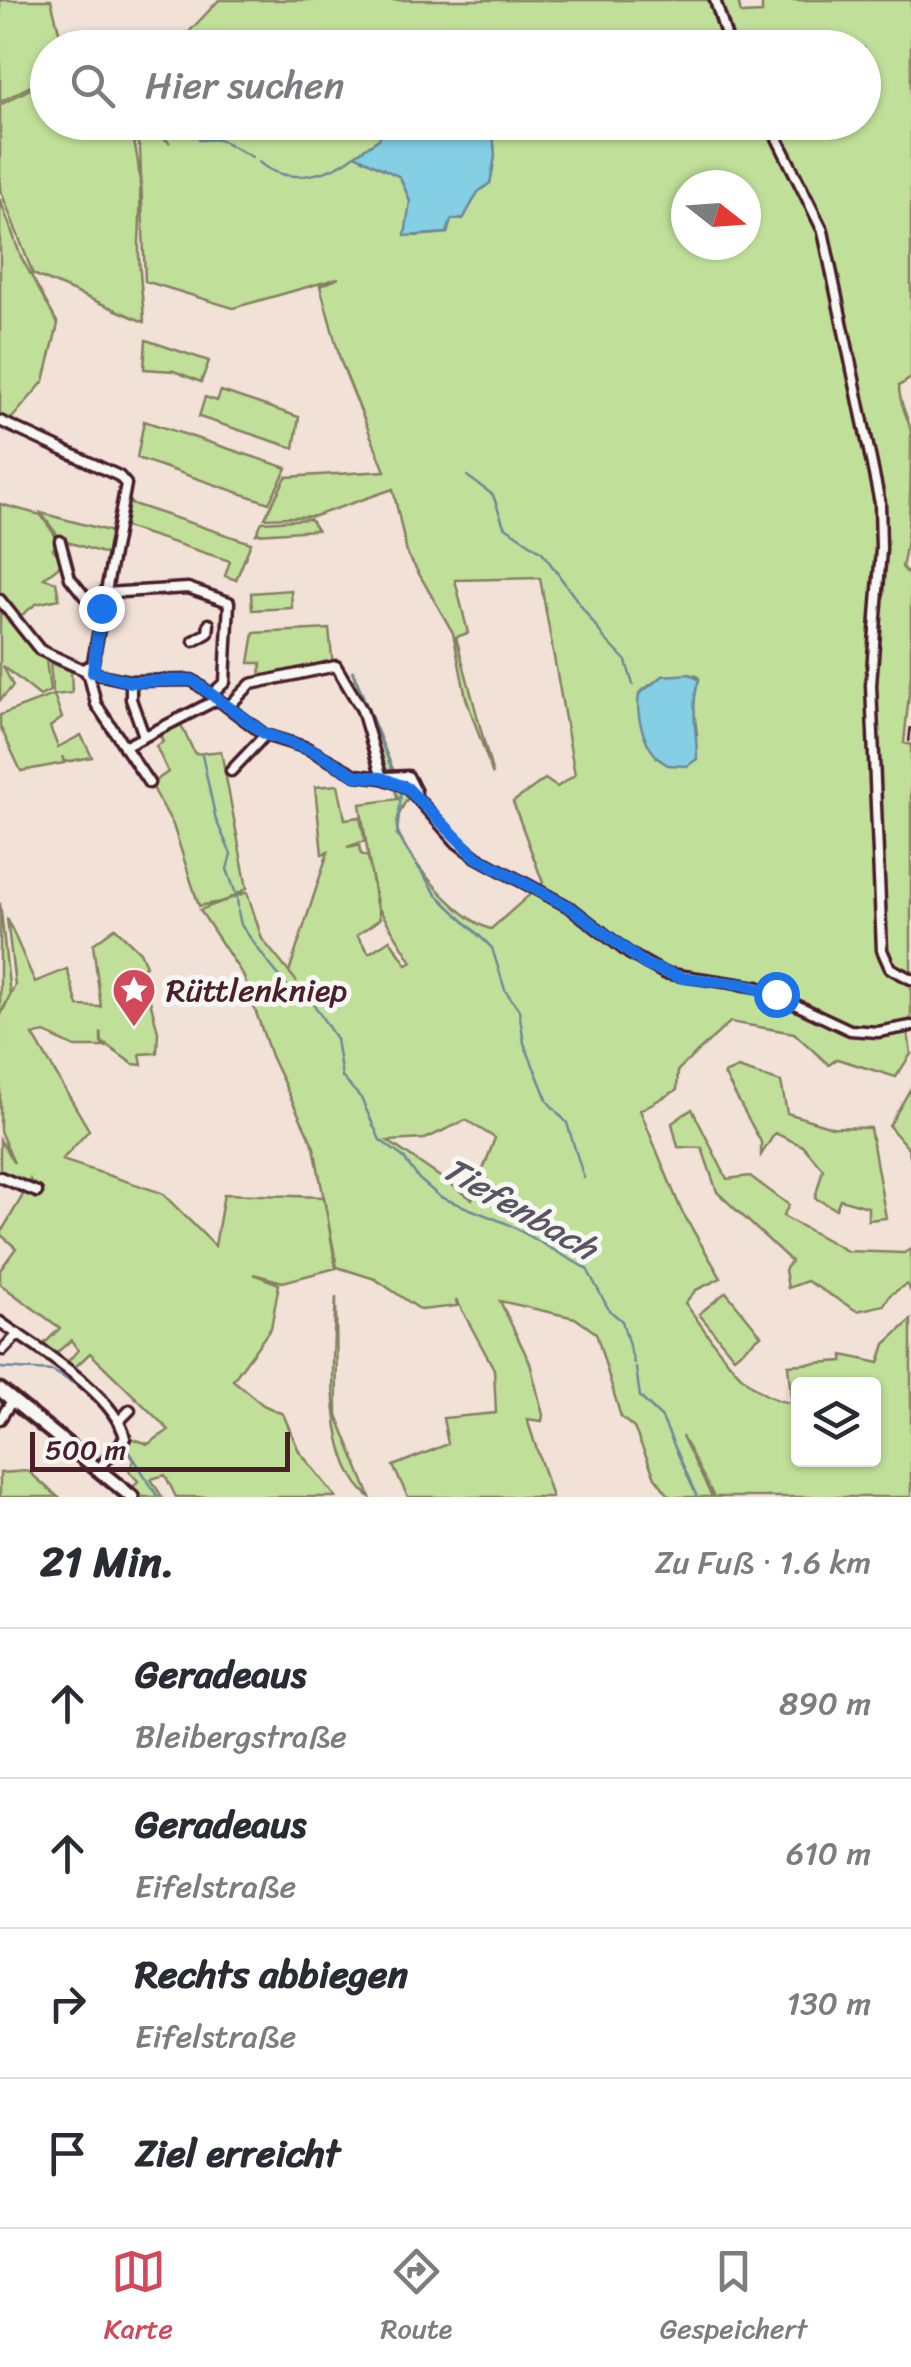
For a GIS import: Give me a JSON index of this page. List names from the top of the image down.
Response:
{
  "water": ["Tiefenbach"],
  "places": {
    "place": ["Rüttlenkniep"]
  },
  "scale_bar": "500 m",
  "north": "right",
  "page": {
    "search": "Hier suchen",
    "scale": "500 m",
    "heading": ["21 Min.", "Zu Fuß · 1.6 km"],
    "list": [
      ["Geradeaus", "Bleibergstraße", "890 m"],
      ["Geradeaus", "Eifelstraße", "610 m"],
      ["Rechts abbiegen", "Eifelstraße", "130 m"],
      "Ziel erreicht"
    ],
    "nav": ["Karte", "Route", "Gespeichert"]
  }
}
